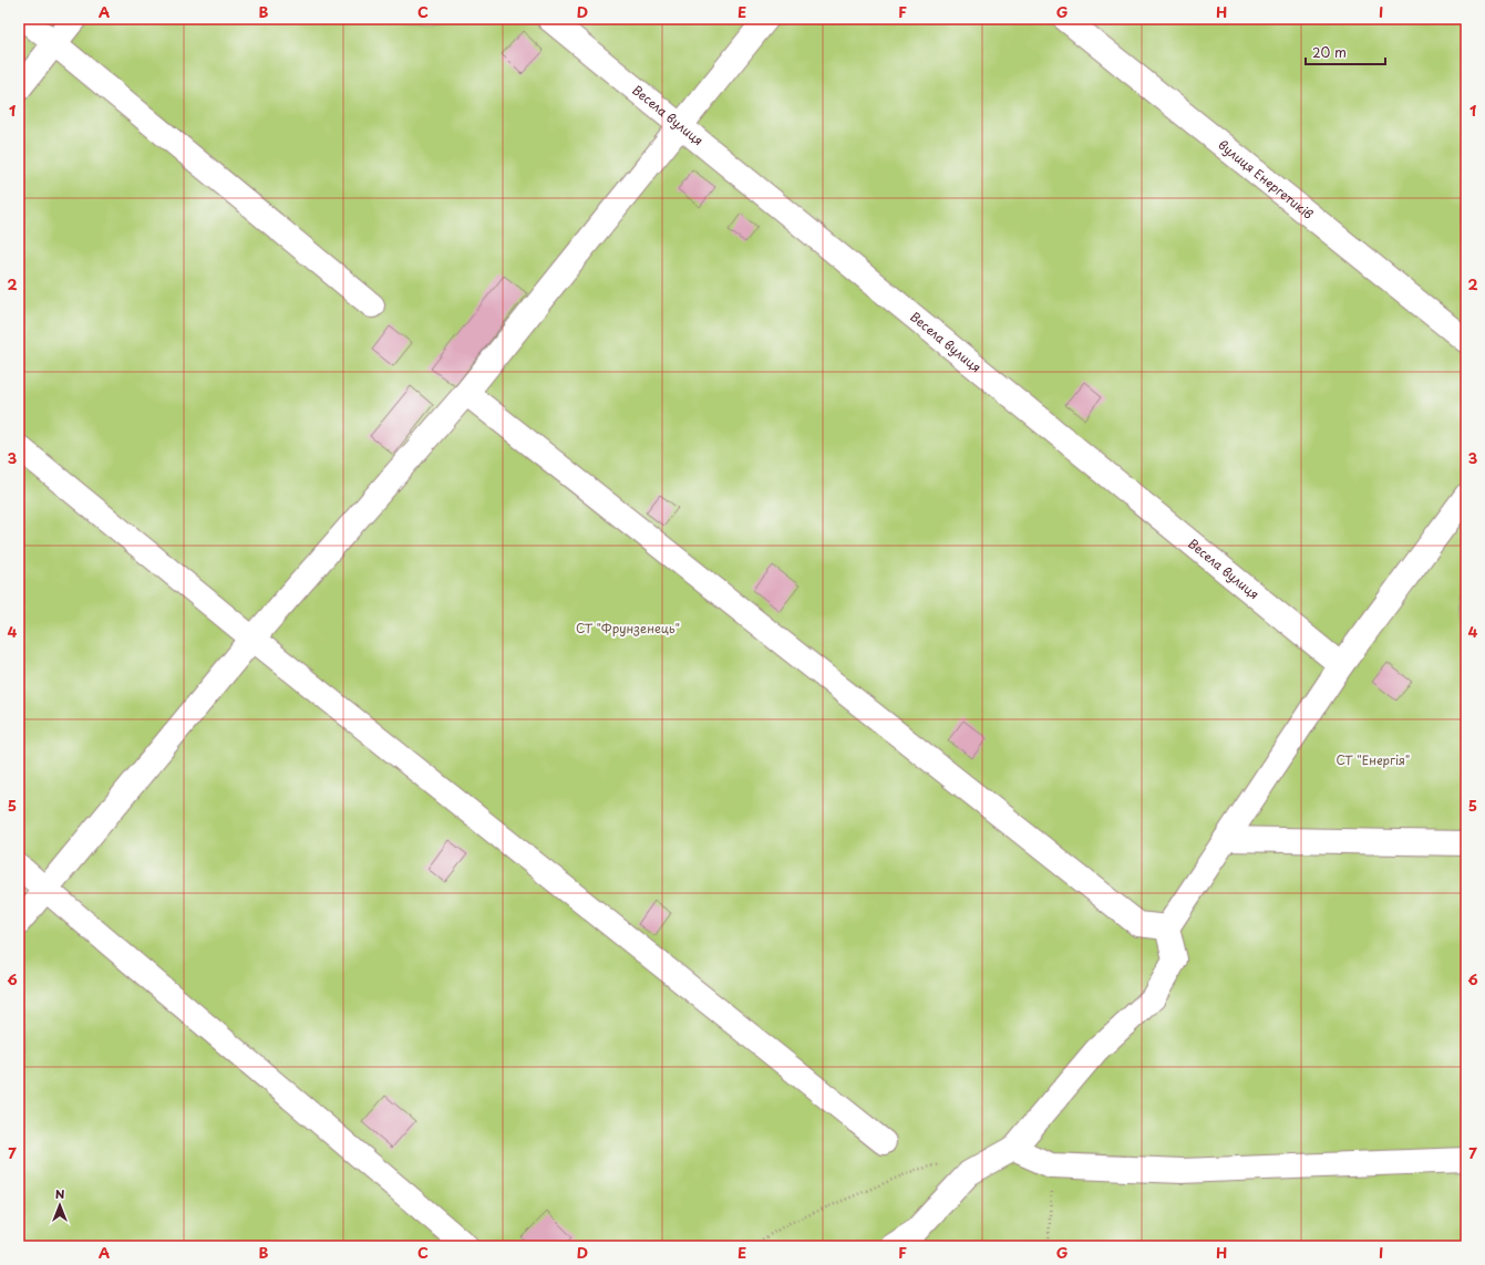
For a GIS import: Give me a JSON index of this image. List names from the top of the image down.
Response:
{
  "streets": {
    "lane": ["Весела вулиця", "вулиця Енергетиків"]
  },
  "parks": ["СТ \"Фрунзенець\"", "СТ \"Енергія\""],
  "scale_bar": "20 m",
  "north": "top",
  "grid": {
    "columns": [
      "A",
      "B",
      "C",
      "D",
      "E",
      "F",
      "G",
      "H",
      "I"
    ],
    "rows": [
      "1",
      "2",
      "3",
      "4",
      "5",
      "6",
      "7"
    ]
  }
}
